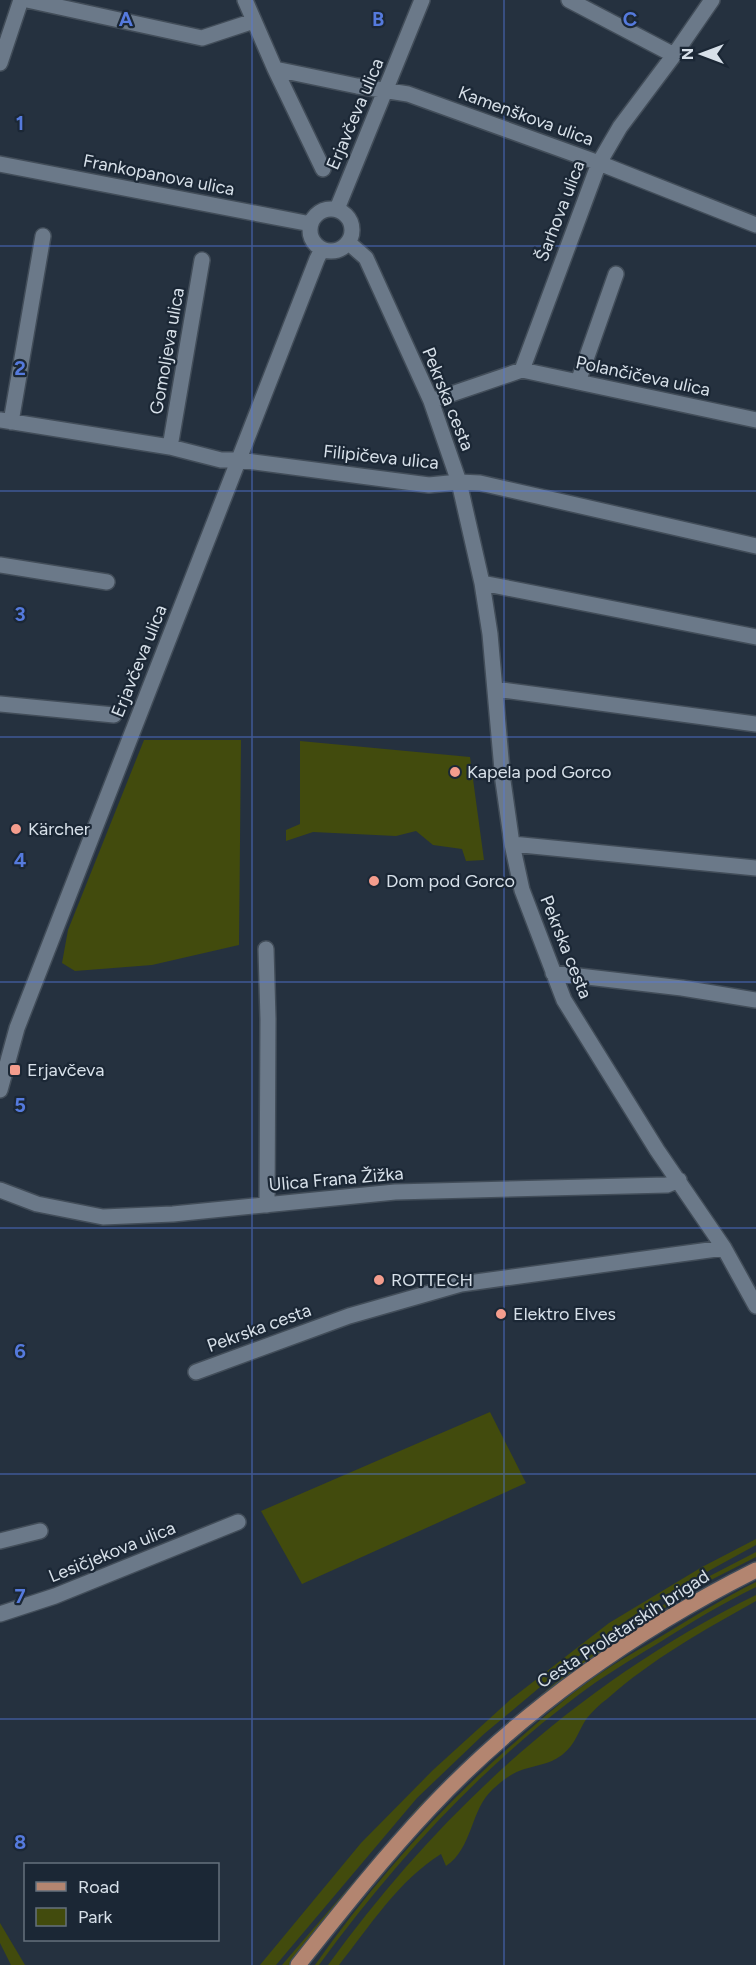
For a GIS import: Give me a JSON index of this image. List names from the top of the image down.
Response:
{
  "streets": {
    "main road": ["Cesta Proletarskih brigad"],
    "street": [
      "Erjavčeva ulica",
      "Kamenškova ulica",
      "Frankopanova ulica",
      "Šarhova ulica",
      "Gomoljeva ulica",
      "Polančičeva ulica",
      "Pekrska cesta",
      "Filipičeva ulica",
      "Ulica Frana Žižka",
      "Lesičjekova ulica"
    ]
  },
  "crossings": [
    ["Erjavčeva ulica", "Kamenškova ulica"],
    ["Erjavčeva ulica", "Frankopanova ulica"],
    ["Erjavčeva ulica", "Pekrska cesta"],
    ["Erjavčeva ulica", "Filipičeva ulica"],
    ["Kamenškova ulica", "Šarhova ulica"],
    ["Frankopanova ulica", "Pekrska cesta"],
    ["Šarhova ulica", "Polančičeva ulica"],
    ["Gomoljeva ulica", "Filipičeva ulica"],
    ["Pekrska cesta", "Filipičeva ulica"],
    ["Pekrska cesta", "Ulica Frana Žižka"]
  ],
  "places": {
    "other": [
      "Kapela pod Gorco",
      "Kärcher",
      "Dom pod Gorco",
      "ROTTECH",
      "Elektro Elves"
    ],
    "transit": ["Erjavčeva"]
  },
  "legend": ["Road", "Park"],
  "north": "left",
  "grid": {
    "columns": ["A", "B", "C"],
    "rows": [
      "1",
      "2",
      "3",
      "4",
      "5",
      "6",
      "7",
      "8"
    ]
  }
}
